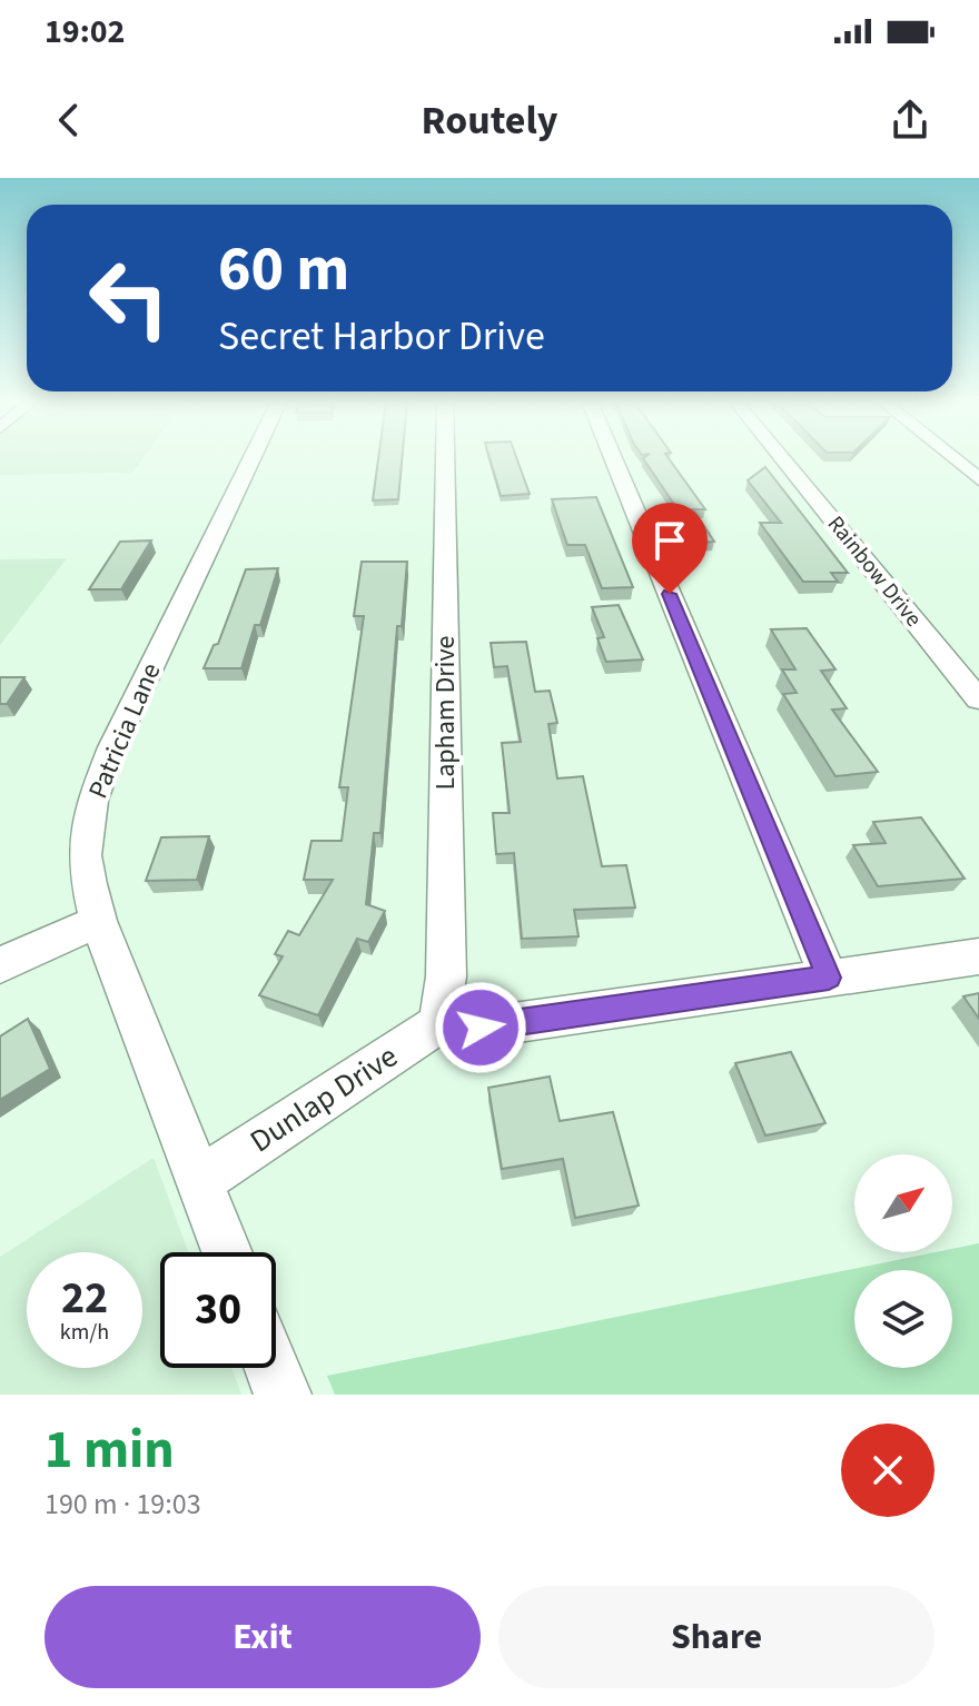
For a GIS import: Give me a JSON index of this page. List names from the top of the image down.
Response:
{
  "streets": {
    "street": [
      "Rainbow Drive",
      "Lapham Drive",
      "Patricia Lane",
      "Dunlap Drive"
    ]
  },
  "crossings": [
    ["Lapham Drive", "Dunlap Drive"],
    ["Patricia Lane", "Dunlap Drive"]
  ],
  "north": "top right",
  "page": {
    "status": "19:02",
    "header": "Routely",
    "turn": ["60 m", "Secret Harbor Drive"],
    "speed": "22 km/h",
    "limit": "30",
    "heading": ["1 min", "190 m · 19:03"],
    "buttons": ["Exit", "Share"]
  }
}
